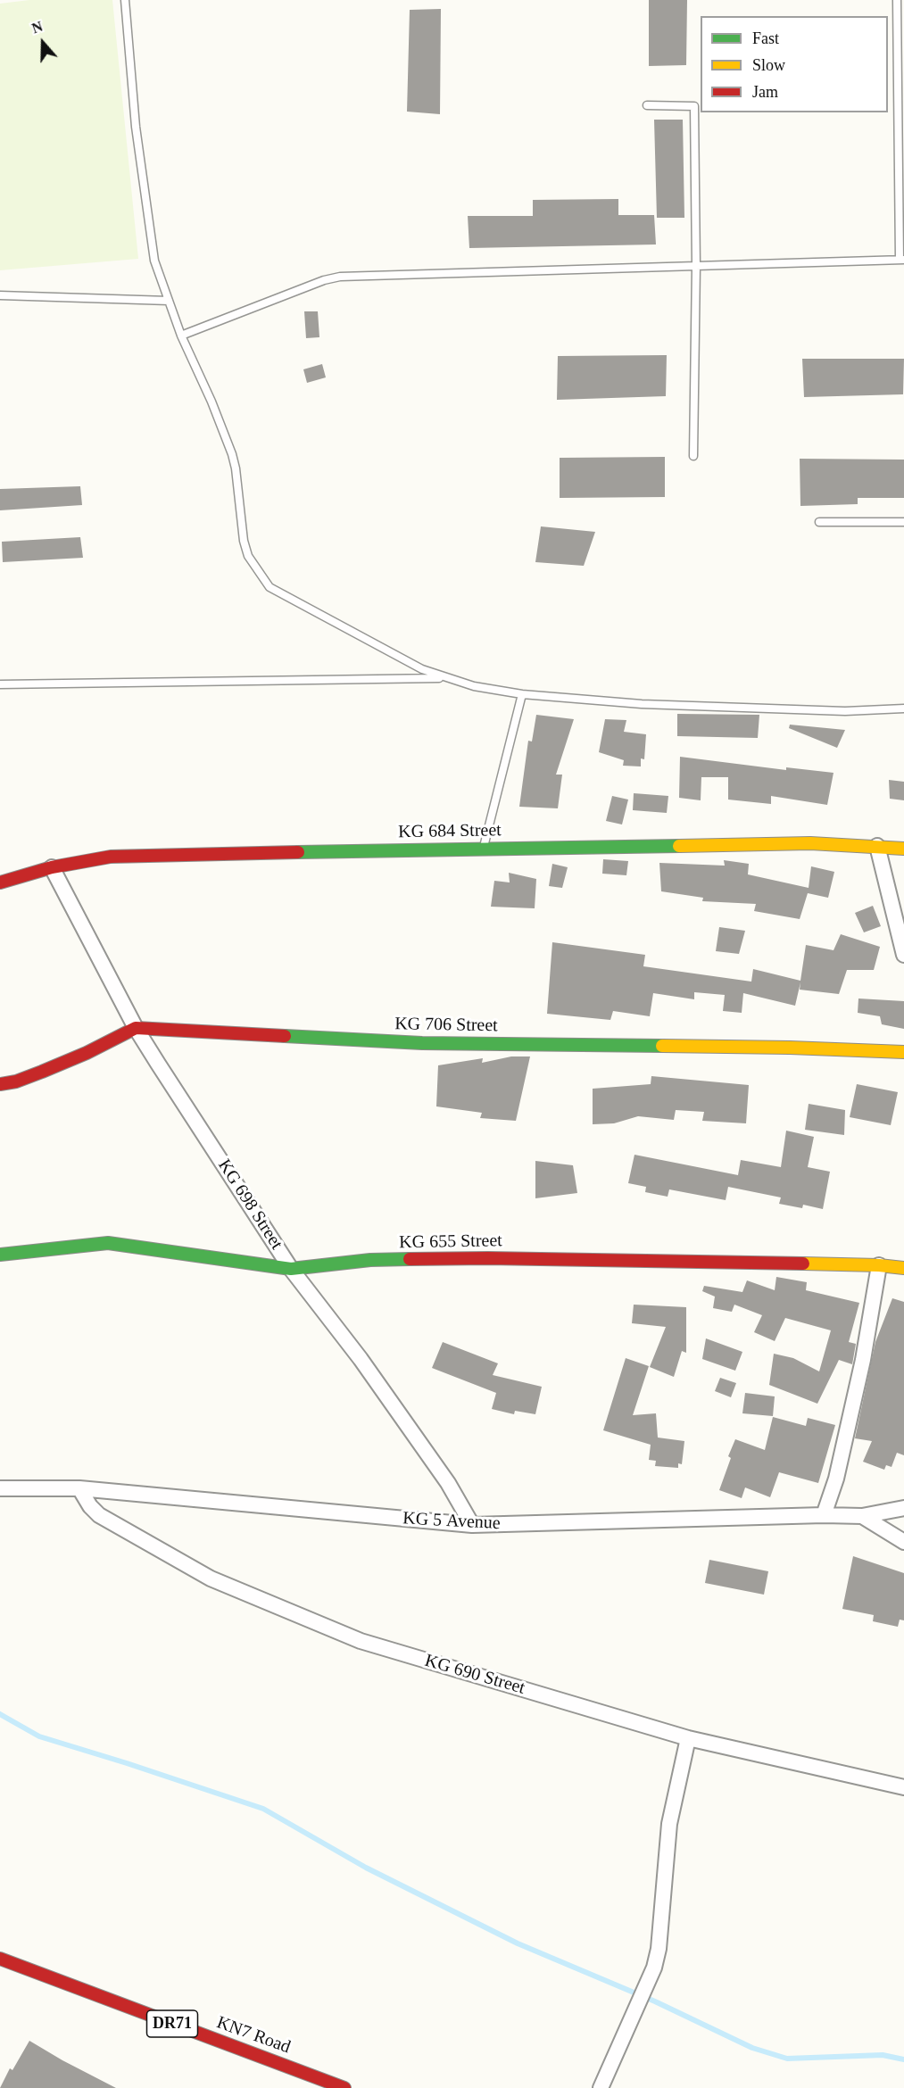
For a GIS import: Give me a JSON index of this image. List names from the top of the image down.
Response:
{
  "streets": {
    "street": [
      "KG 684 Street",
      "KG 706 Street",
      "KG 698 Street",
      "KG 655 Street",
      "KG 5 Avenue",
      "KG 690 Street",
      "DR71",
      "KN7 Road"
    ]
  },
  "crossings": [
    ["KG 684 Street", "KG 698 Street"],
    ["KG 706 Street", "KG 698 Street"],
    ["KG 698 Street", "KG 655 Street"],
    ["KG 698 Street", "KG 5 Avenue"],
    ["KG 5 Avenue", "KG 690 Street"]
  ],
  "legend": ["Fast", "Slow", "Jam"],
  "north": "top"
}
